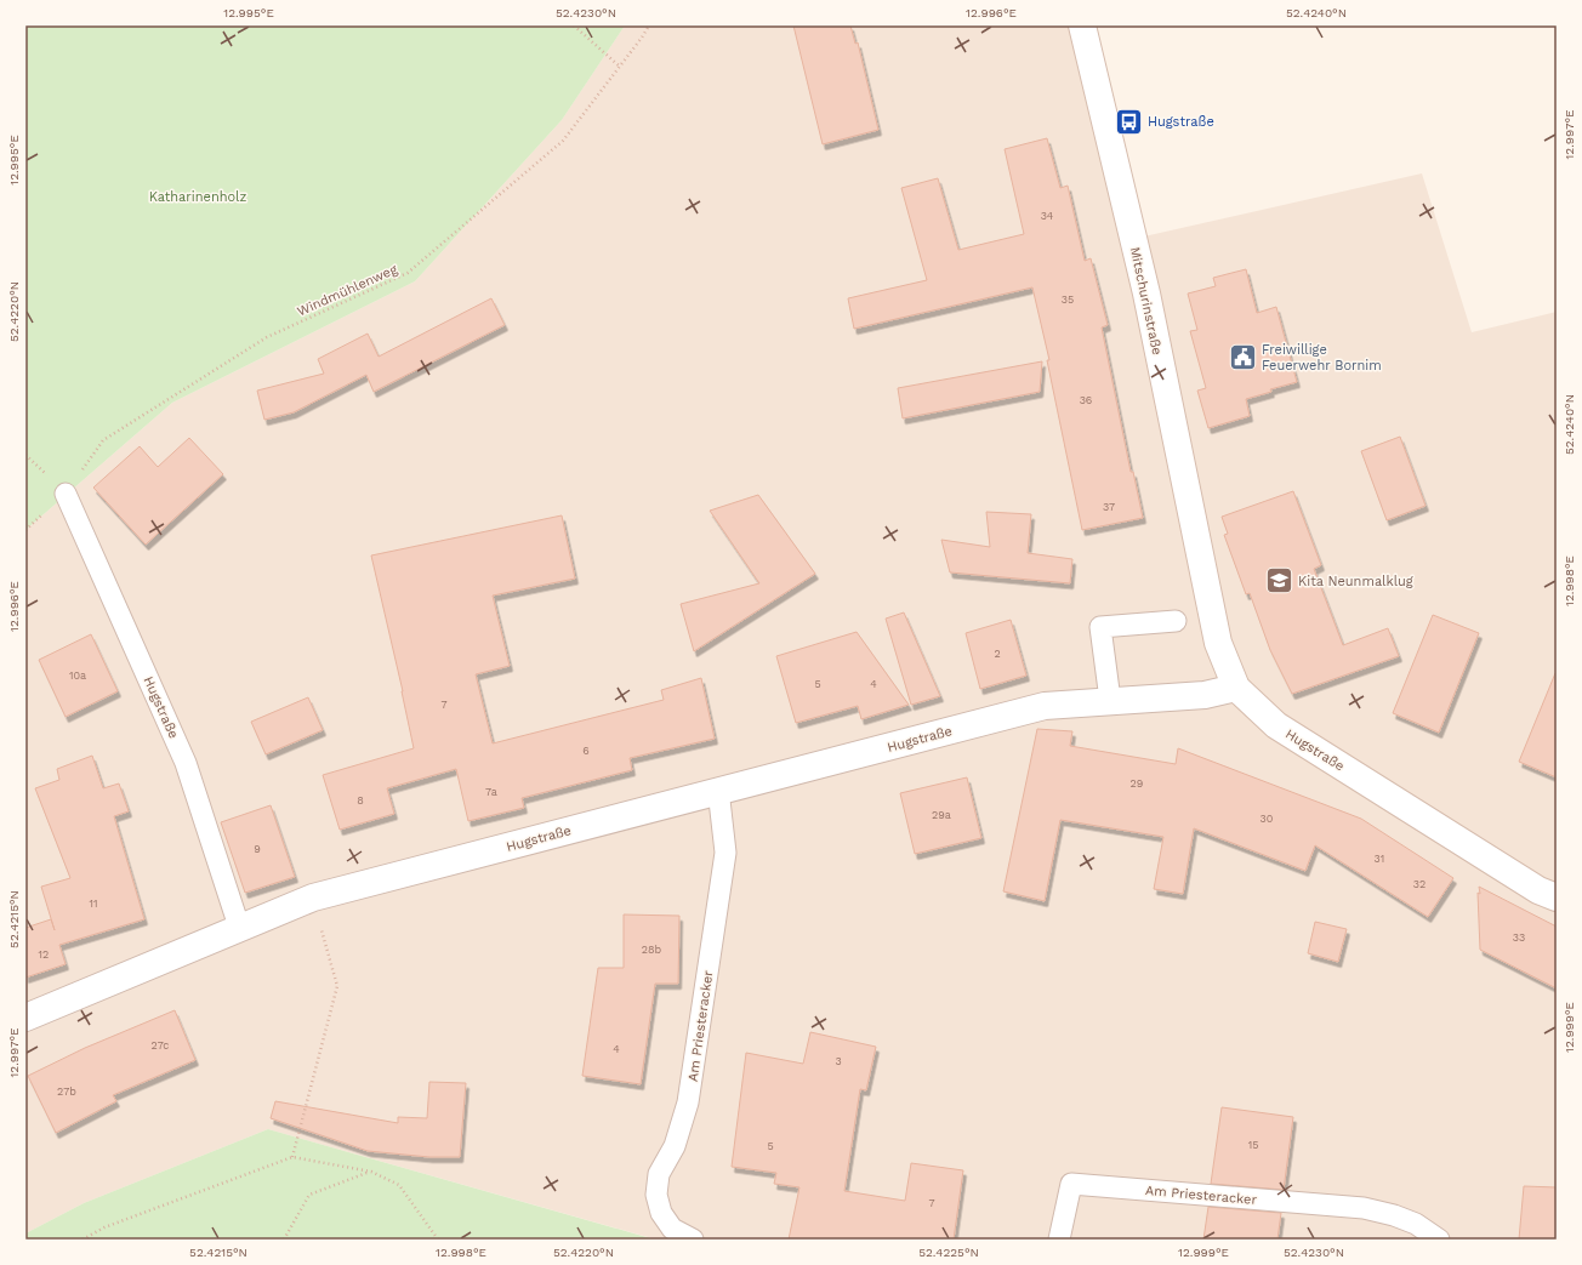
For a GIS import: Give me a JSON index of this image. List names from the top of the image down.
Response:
{
  "streets": {
    "street": ["Mitschurinstraße", "Hugstraße"],
    "lane": ["Am Priesteracker"],
    "path": ["Windmühlenweg"]
  },
  "crossings": [
    ["Windmühlenweg", "Hugstraße"],
    ["Mitschurinstraße", "Hugstraße"],
    ["Hugstraße", "Am Priesteracker"]
  ],
  "parks": ["Katharinenholz"],
  "places": {
    "bus stop": ["Hugstraße"],
    "public building": ["Freiwillige Feuerwehr Bornim"],
    "school or university": ["Kita Neunmalklug"]
  },
  "house_numbers": [
    "34",
    "35",
    "36",
    "37",
    "2",
    "10a",
    "5",
    "4",
    "7",
    "6",
    "29",
    "7a",
    "8",
    "29a",
    "30",
    "9",
    "31",
    "32",
    "11",
    "33",
    "28b",
    "12",
    "27c",
    "4",
    "3",
    "27b",
    "15",
    "5",
    "7"
  ],
  "coordinates": [
    "12.995°E",
    "52.4230°N",
    "12.996°E",
    "52.4240°N",
    "12.997°E",
    "52.4220°N",
    "12.998°E",
    "52.4215°N",
    "12.999°E",
    "52.4225°N"
  ]
}
